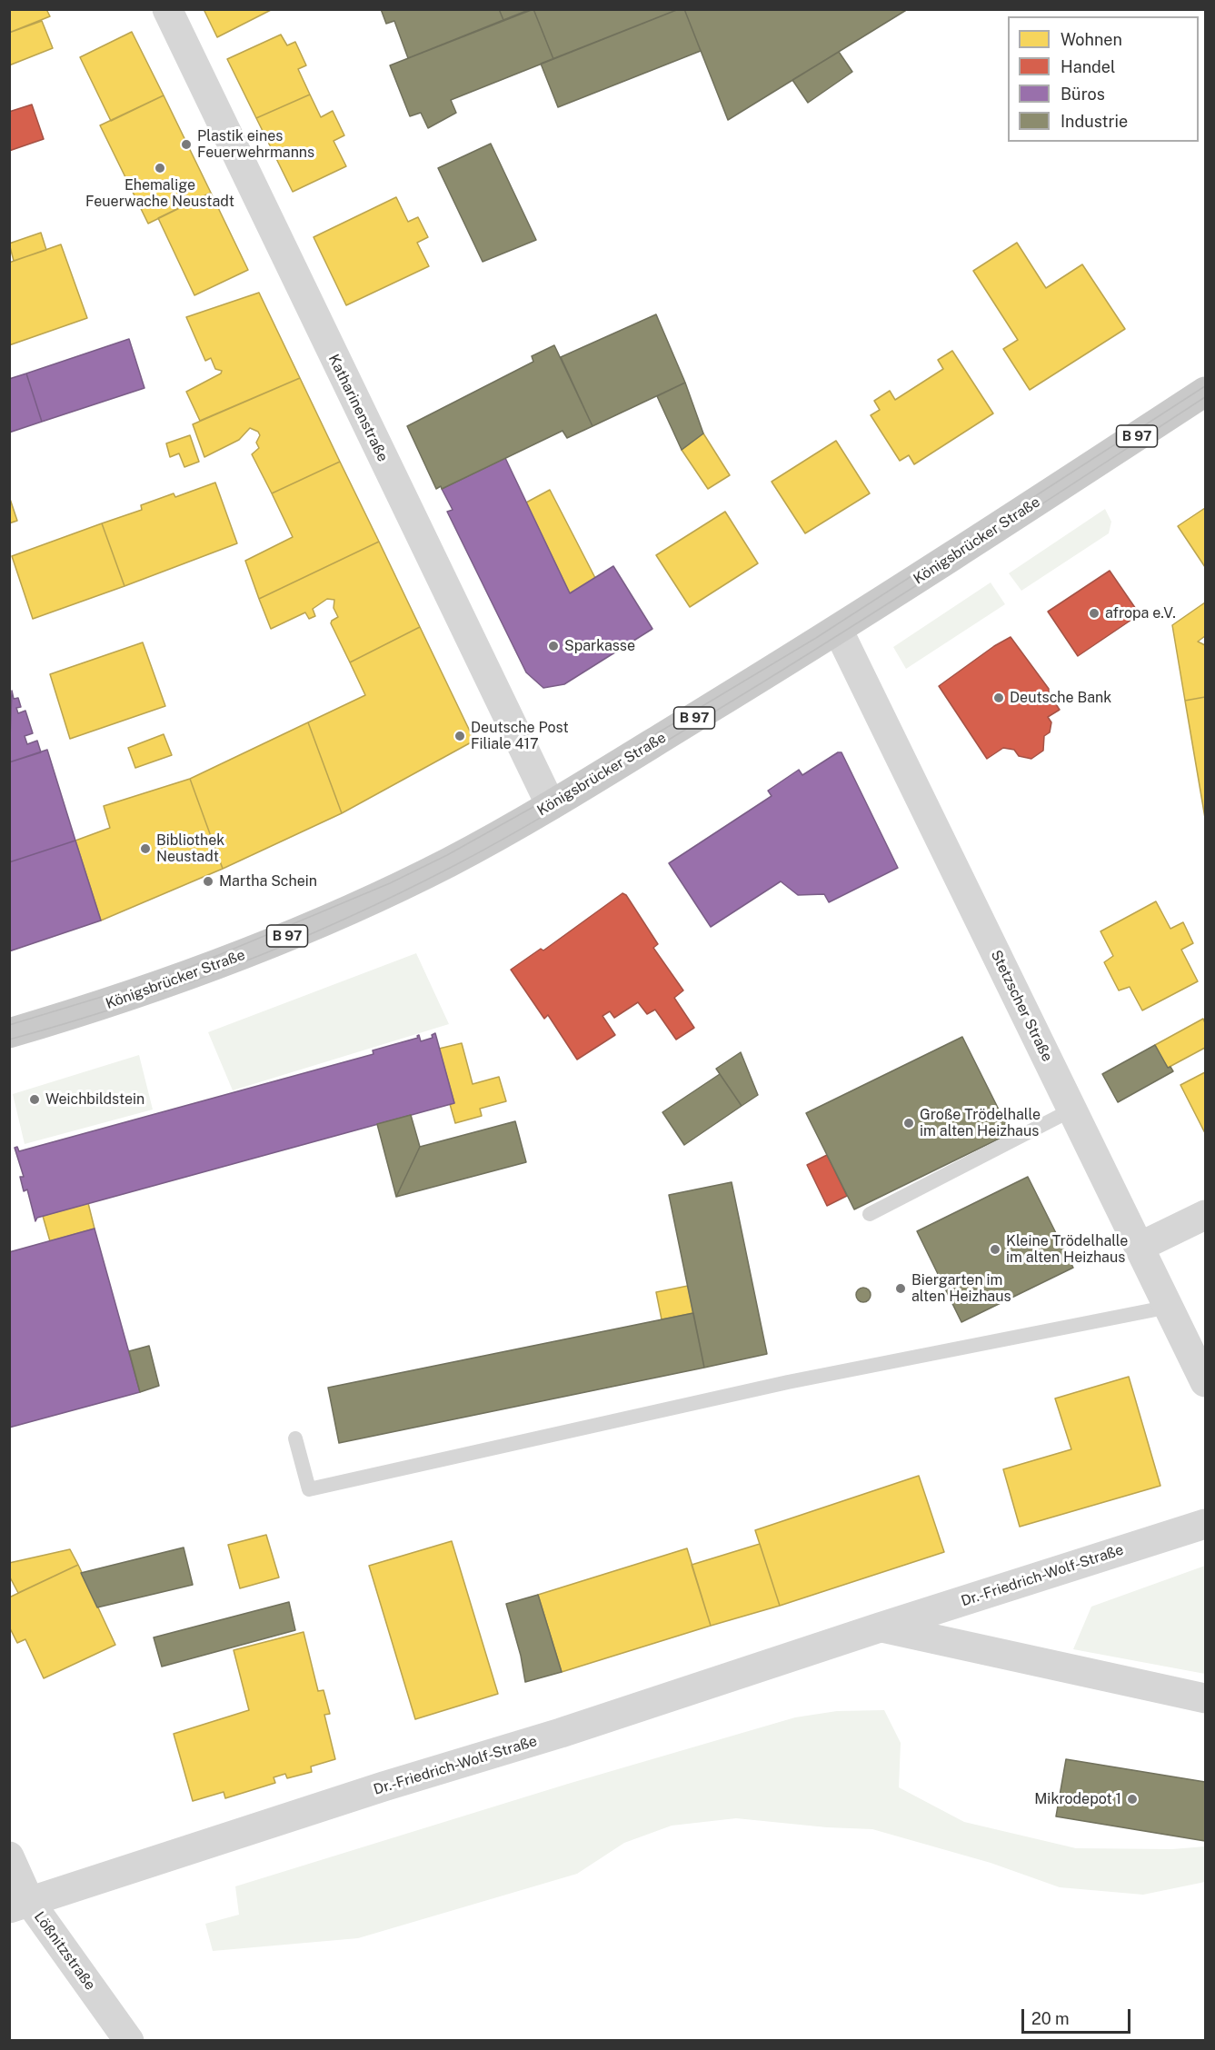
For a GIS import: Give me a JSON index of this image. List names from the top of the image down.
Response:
{
  "streets": {
    "main road": ["B 97", "Königsbrücker Straße"],
    "street": [
      "Katharinenstraße",
      "Stetzscher Straße",
      "Dr.-Friedrich-Wolf-Straße",
      "Lößnitzstraße"
    ]
  },
  "crossings": [
    ["Katharinenstraße", "Königsbrücker Straße"],
    ["Königsbrücker Straße", "Stetzscher Straße"],
    ["Dr.-Friedrich-Wolf-Straße", "Lößnitzstraße"]
  ],
  "places": [
    "Plastik eines Feuerwehrmanns",
    "Ehemalige Feuerwache Neustadt",
    "afropa e.V.",
    "Sparkasse",
    "Deutsche Bank",
    "Deutsche Post Filiale 417",
    "Bibliothek Neustadt",
    "Martha Schein",
    "Weichbildstein",
    "Große Trödelhalle im alten Heizhaus",
    "Kleine Trödelhalle im alten Heizhaus",
    "Biergarten im alten Heizhaus",
    "Mikrodepot 1"
  ],
  "legend": [
    "Wohnen",
    "Handel",
    "Büros",
    "Industrie"
  ],
  "scale_bar": "20 m"
}
